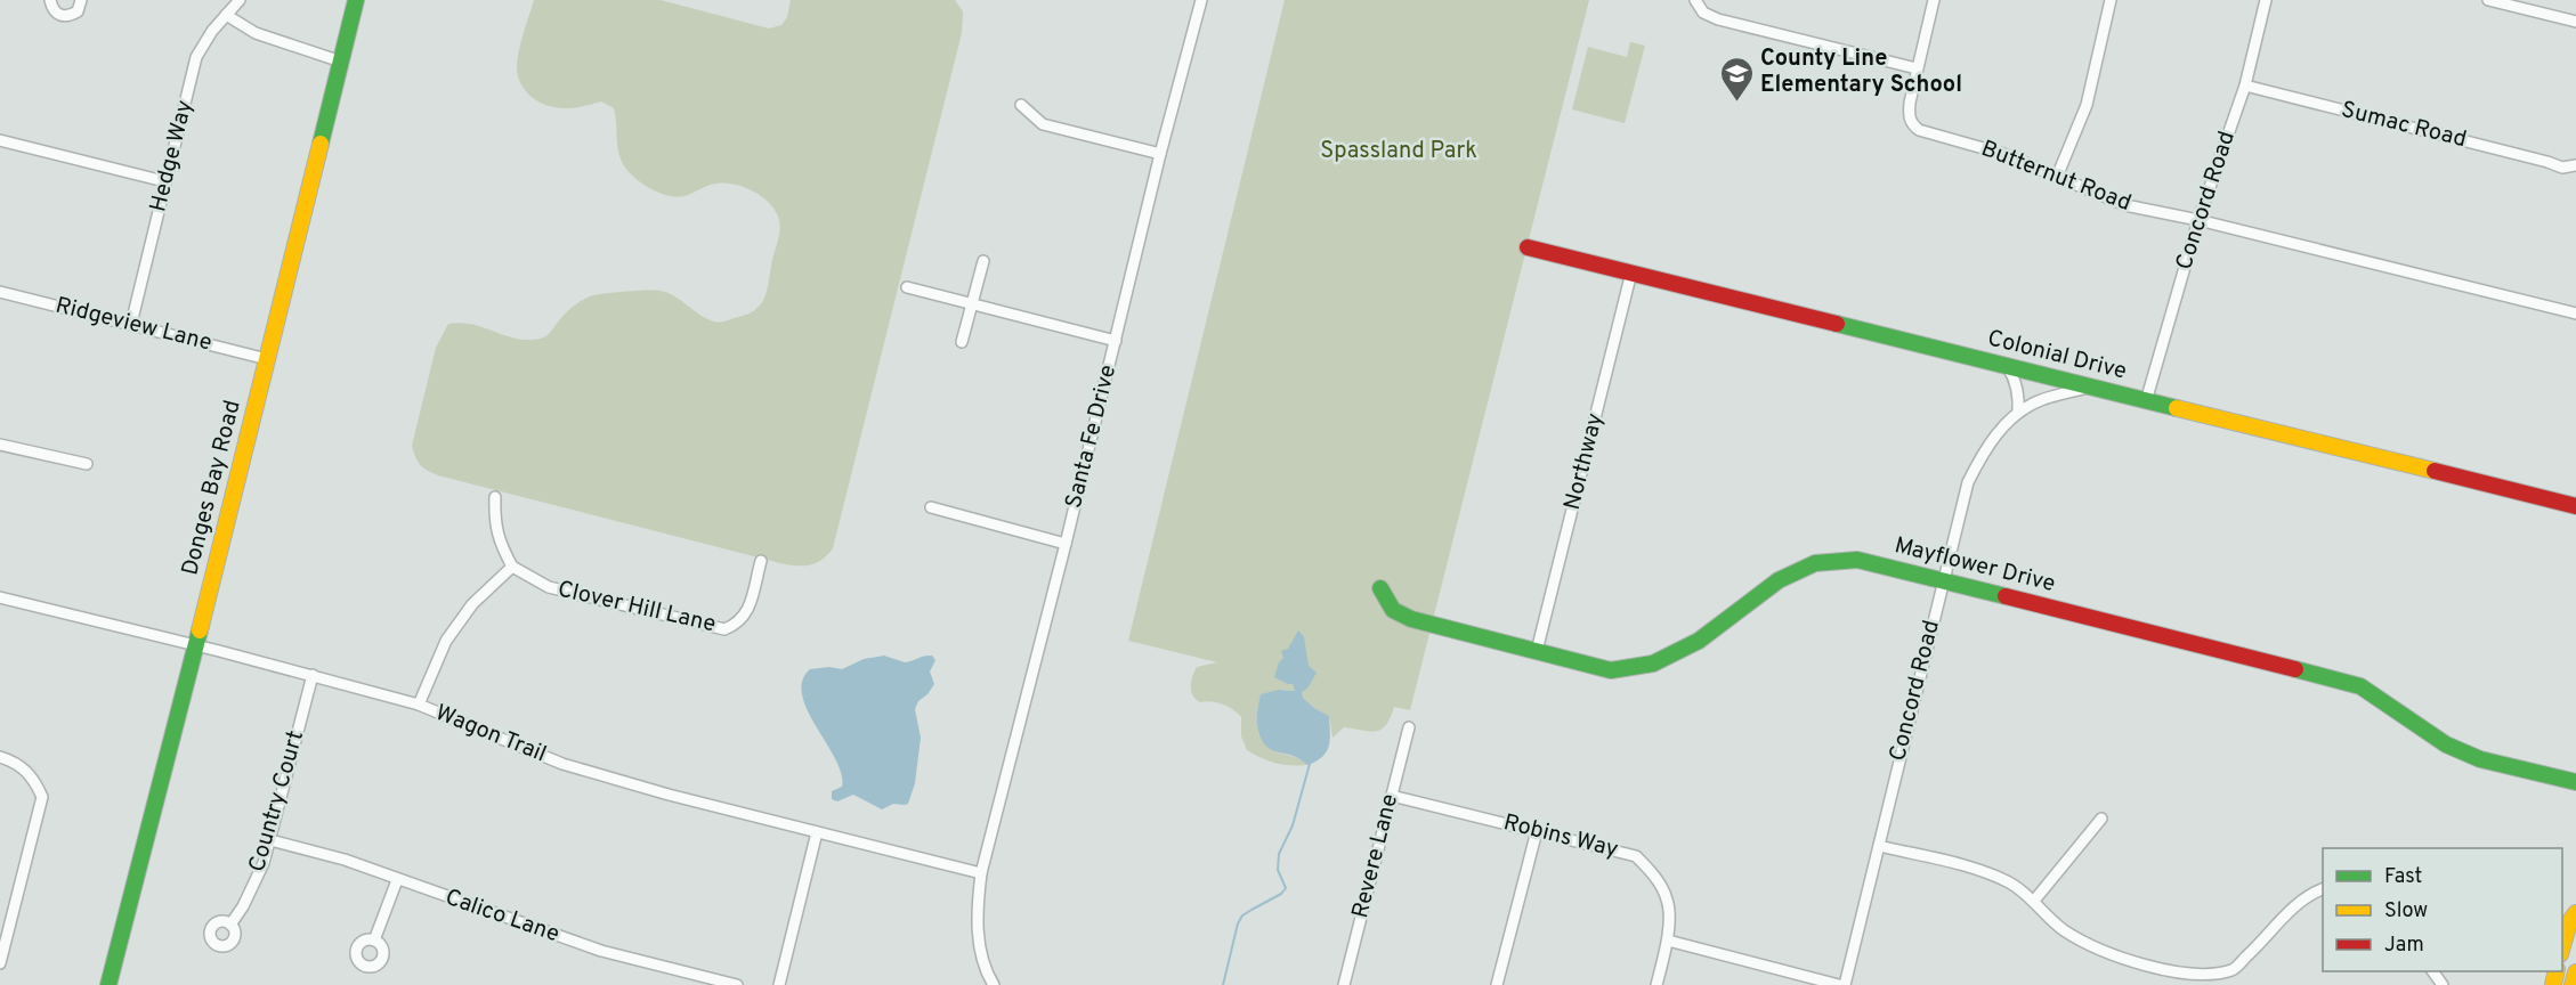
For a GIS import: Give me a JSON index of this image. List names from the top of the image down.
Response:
{
  "streets": {
    "street": [
      "Sumac Road",
      "Hedge Way",
      "Butternut Road",
      "Concord Road",
      "Ridgeview Lane",
      "Colonial Drive",
      "Santa Fe Drive",
      "Northway",
      "Donges Bay Road",
      "Mayflower Drive",
      "Clover Hill Lane",
      "Wagon Trail",
      "Country Court",
      "Robins Way",
      "Revere Lane",
      "Calico Lane"
    ]
  },
  "crossings": [
    ["Sumac Road", "Concord Road"],
    ["Hedge Way", "Ridgeview Lane"],
    ["Butternut Road", "Concord Road"],
    ["Concord Road", "Colonial Drive"],
    ["Concord Road", "Mayflower Drive"],
    ["Ridgeview Lane", "Donges Bay Road"],
    ["Colonial Drive", "Northway"],
    ["Santa Fe Drive", "Wagon Trail"],
    ["Northway", "Mayflower Drive"],
    ["Donges Bay Road", "Wagon Trail"],
    ["Wagon Trail", "Country Court"],
    ["Country Court", "Calico Lane"],
    ["Robins Way", "Revere Lane"]
  ],
  "parks": ["Spassland Park"],
  "places": {
    "school or university": ["County Line Elementary School"]
  },
  "legend": ["Fast", "Slow", "Jam"]
}
